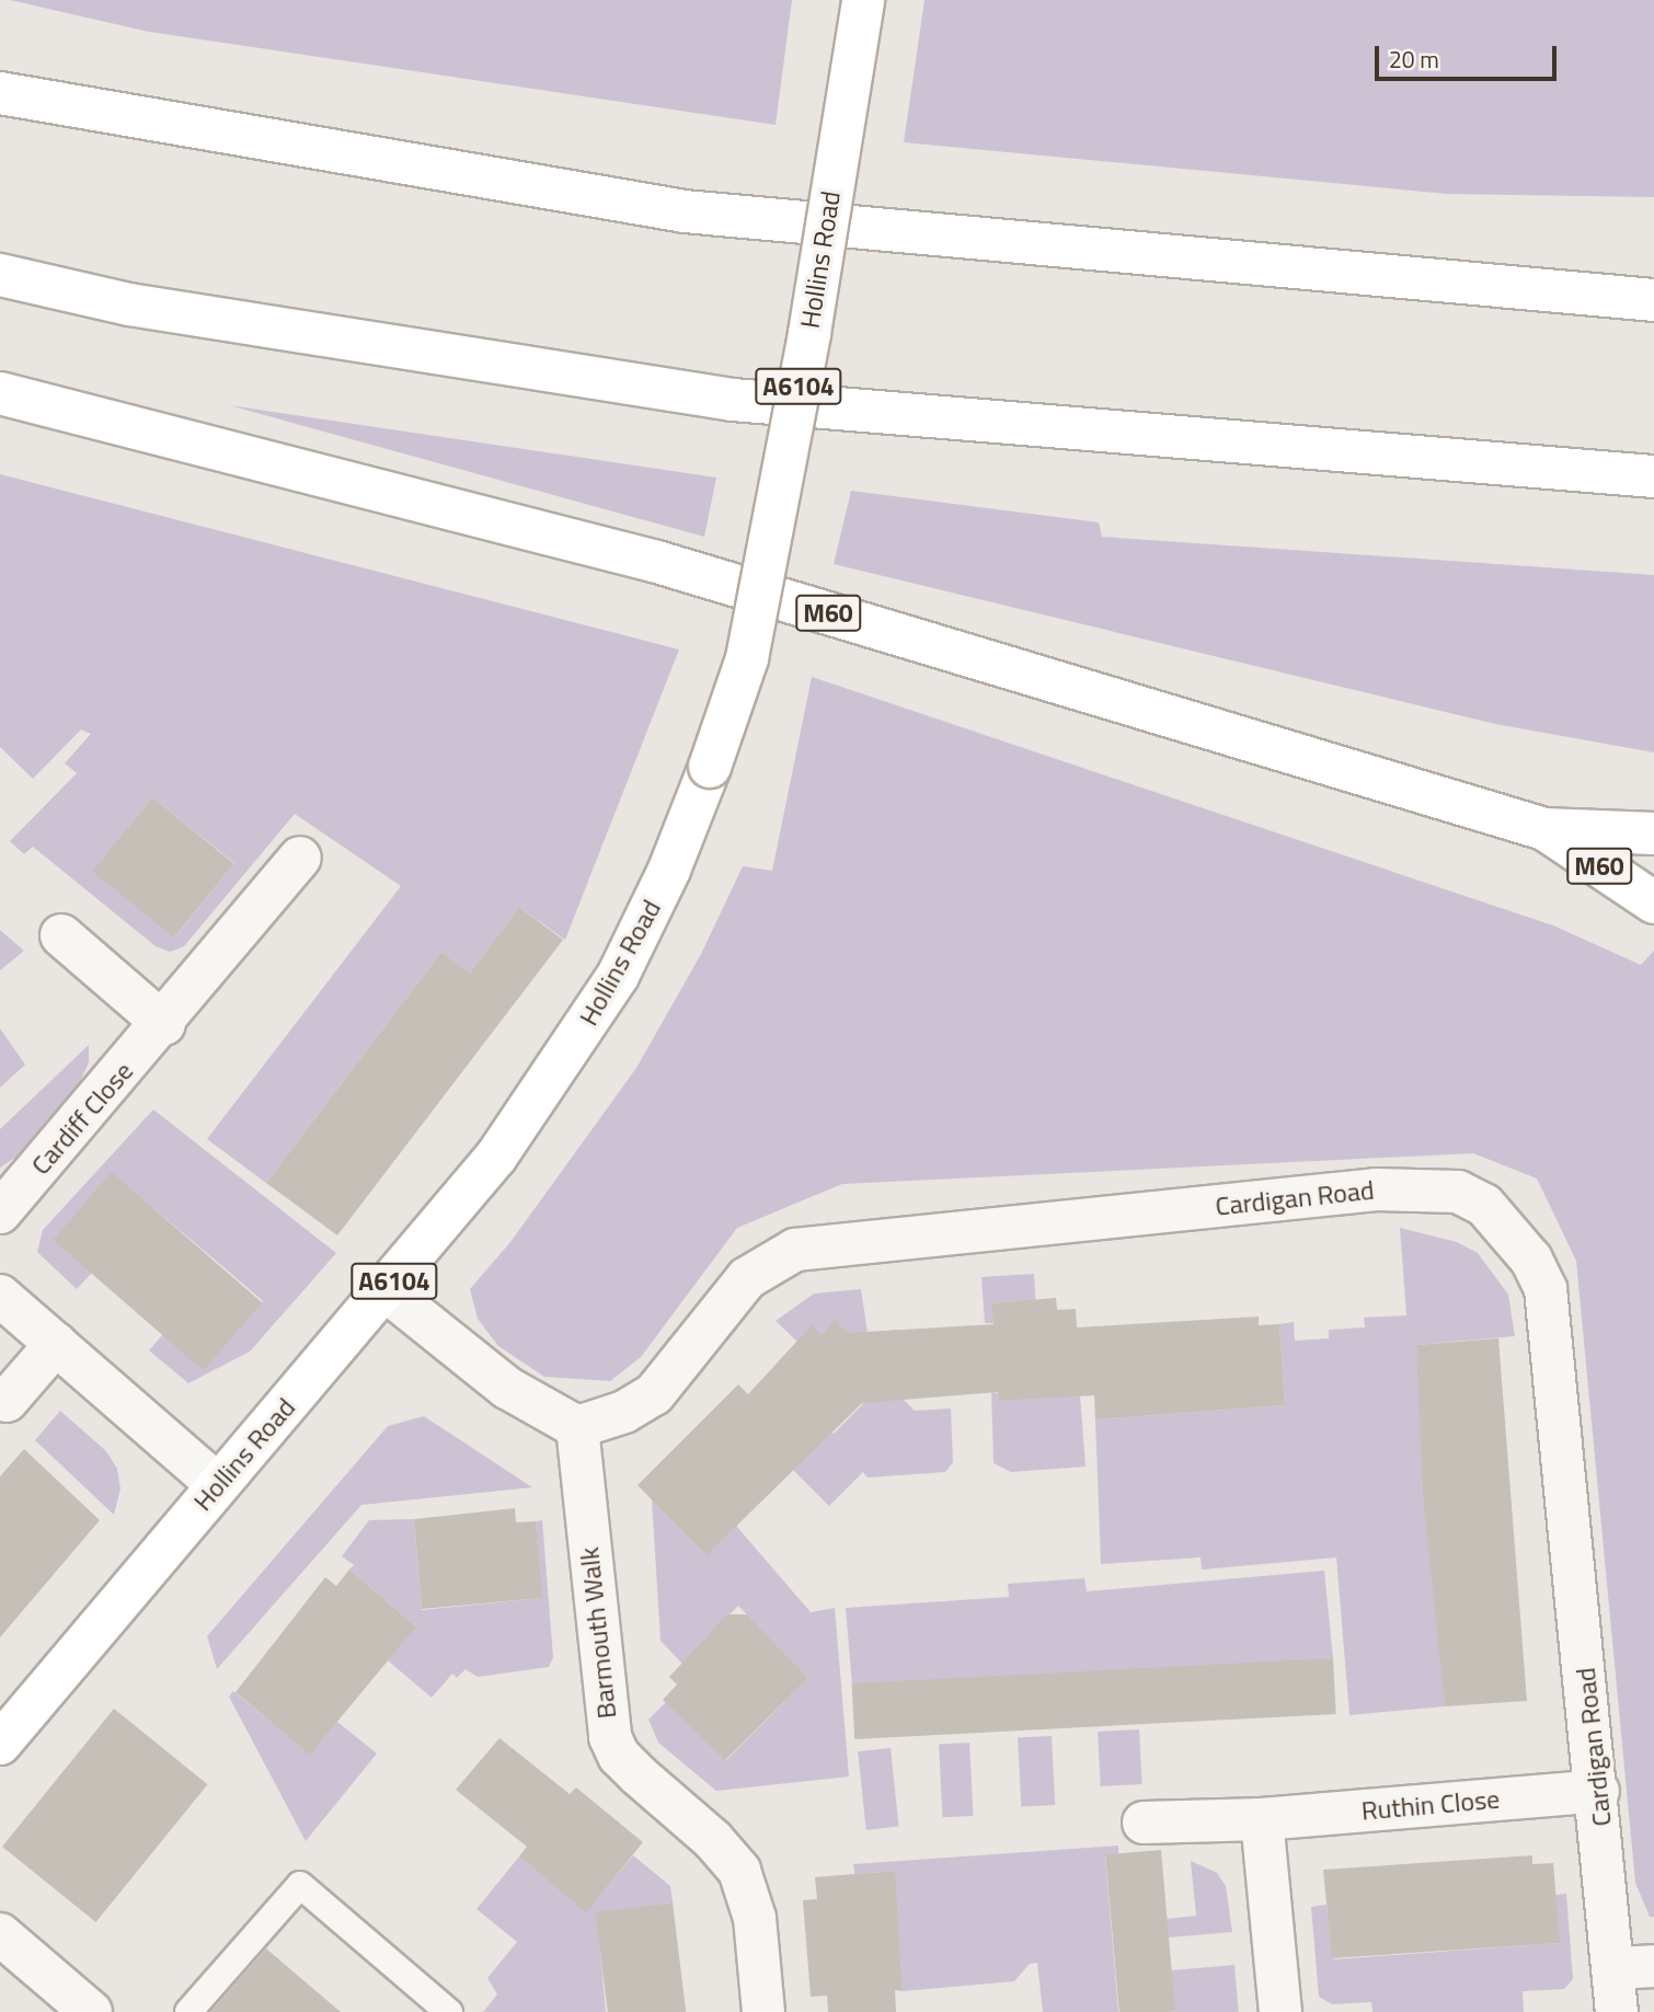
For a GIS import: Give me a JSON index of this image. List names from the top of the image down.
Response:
{
  "streets": {
    "main road": ["Hollins Road", "A6104", "M60"],
    "street": [
      "Cardiff Close",
      "Cardigan Road",
      "Barmouth Walk",
      "Ruthin Close"
    ]
  },
  "crossings": [
    ["Cardigan Road", "Barmouth Walk"],
    ["Cardigan Road", "Ruthin Close"]
  ],
  "scale_bar": "20 m"
}
